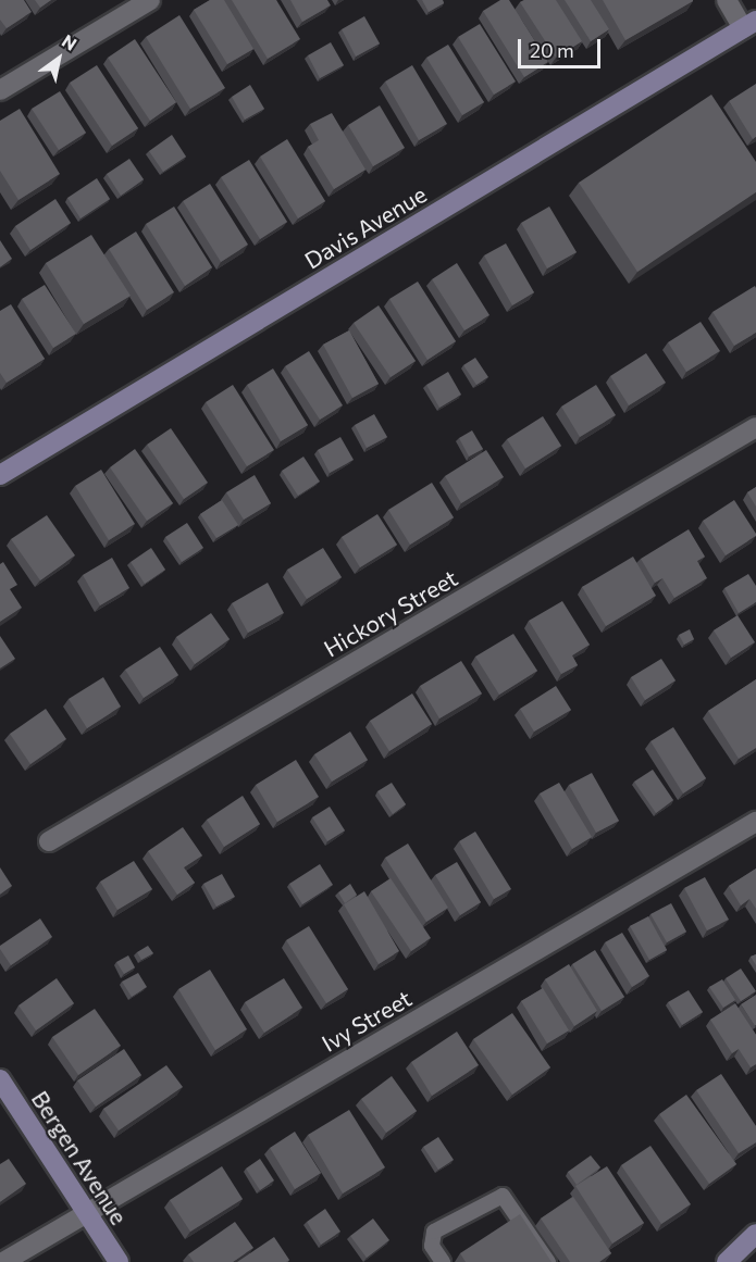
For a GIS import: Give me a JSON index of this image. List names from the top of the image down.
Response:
{
  "streets": {
    "street": [
      "Davis Avenue",
      "Hickory Street",
      "Ivy Street",
      "Bergen Avenue"
    ]
  },
  "crossings": [
    ["Ivy Street", "Bergen Avenue"]
  ],
  "scale_bar": "20 m",
  "north": "top right"
}
